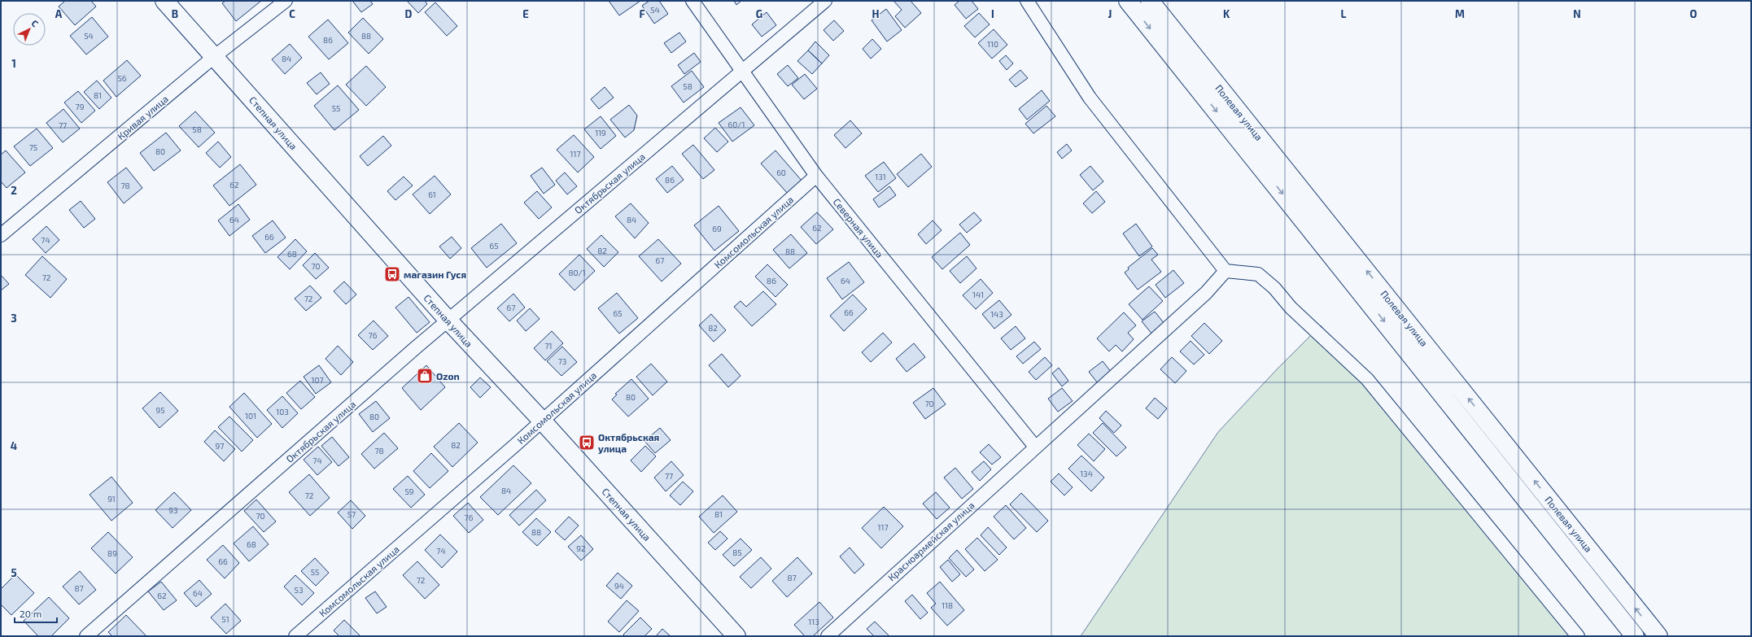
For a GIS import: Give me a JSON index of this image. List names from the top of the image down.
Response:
{
  "streets": {
    "main road": ["Полевая улица", "Степная улица"],
    "street": [
      "Кривая улица",
      "Октябрьская улица",
      "Северная улица",
      "Комсомольская улица",
      "Красноармейская улица"
    ]
  },
  "crossings": [
    ["Кривая улица", "Степная улица"],
    ["Степная улица", "Октябрьская улица"],
    ["Степная улица", "Комсомольская улица"],
    ["Октябрьская улица", "Северная улица"],
    ["Северная улица", "Комсомольская улица"],
    ["Северная улица", "Красноармейская улица"]
  ],
  "places": {
    "bus stop": ["магазин Гуся", "Октябрьская улица"],
    "shop": ["Ozon"]
  },
  "house_numbers": [
    "54",
    "54",
    "88",
    "86",
    "110",
    "84",
    "56",
    "58",
    "81",
    "79",
    "55",
    "60/1",
    "77",
    "58",
    "119",
    "75",
    "80",
    "117",
    "60",
    "131",
    "86",
    "62",
    "78",
    "61",
    "64",
    "84",
    "62",
    "69",
    "66",
    "74",
    "65",
    "82",
    "88",
    "68",
    "67",
    "70",
    "80/1",
    "72",
    "86",
    "64",
    "141",
    "72",
    "67",
    "66",
    "65",
    "143",
    "82",
    "76",
    "71",
    "73",
    "107",
    "80",
    "70",
    "95",
    "103",
    "101",
    "80",
    "82",
    "97",
    "78",
    "74",
    "134",
    "77",
    "84",
    "59",
    "72",
    "91",
    "93",
    "57",
    "81",
    "70",
    "76",
    "117",
    "88",
    "68",
    "92",
    "74",
    "85",
    "89",
    "66",
    "55",
    "87",
    "72",
    "94",
    "87",
    "53",
    "64",
    "62",
    "118",
    "51",
    "113"
  ],
  "scale_bar": "20 m",
  "north": "top right",
  "grid": {
    "columns": [
      "A",
      "B",
      "C",
      "D",
      "E",
      "F",
      "G",
      "H",
      "I",
      "J",
      "K",
      "L",
      "M",
      "N",
      "O"
    ],
    "rows": [
      "1",
      "2",
      "3",
      "4",
      "5"
    ]
  }
}
